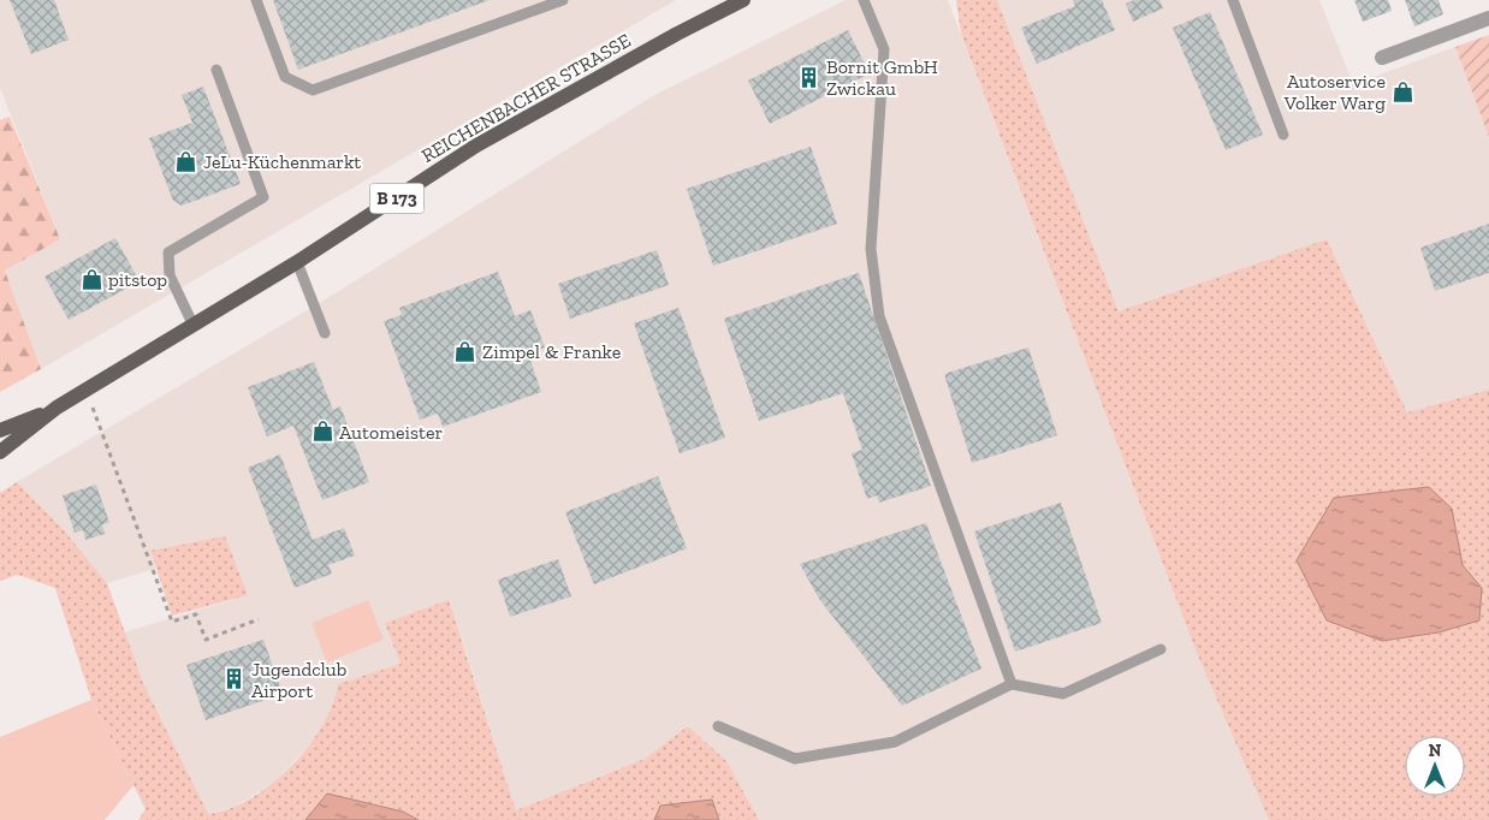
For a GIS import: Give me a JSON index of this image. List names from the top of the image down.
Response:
{
  "streets": {
    "main road": ["REICHENBACHER STRASSE", "B 173"]
  },
  "places": {
    "building": ["Bornit GmbH Zwickau", "Jugendclub Airport"],
    "shop": [
      "Autoservice Volker Warg",
      "JeLu-Küchenmarkt",
      "pitstop",
      "Zimpel & Franke",
      "Automeister"
    ]
  },
  "north": "top"
}
